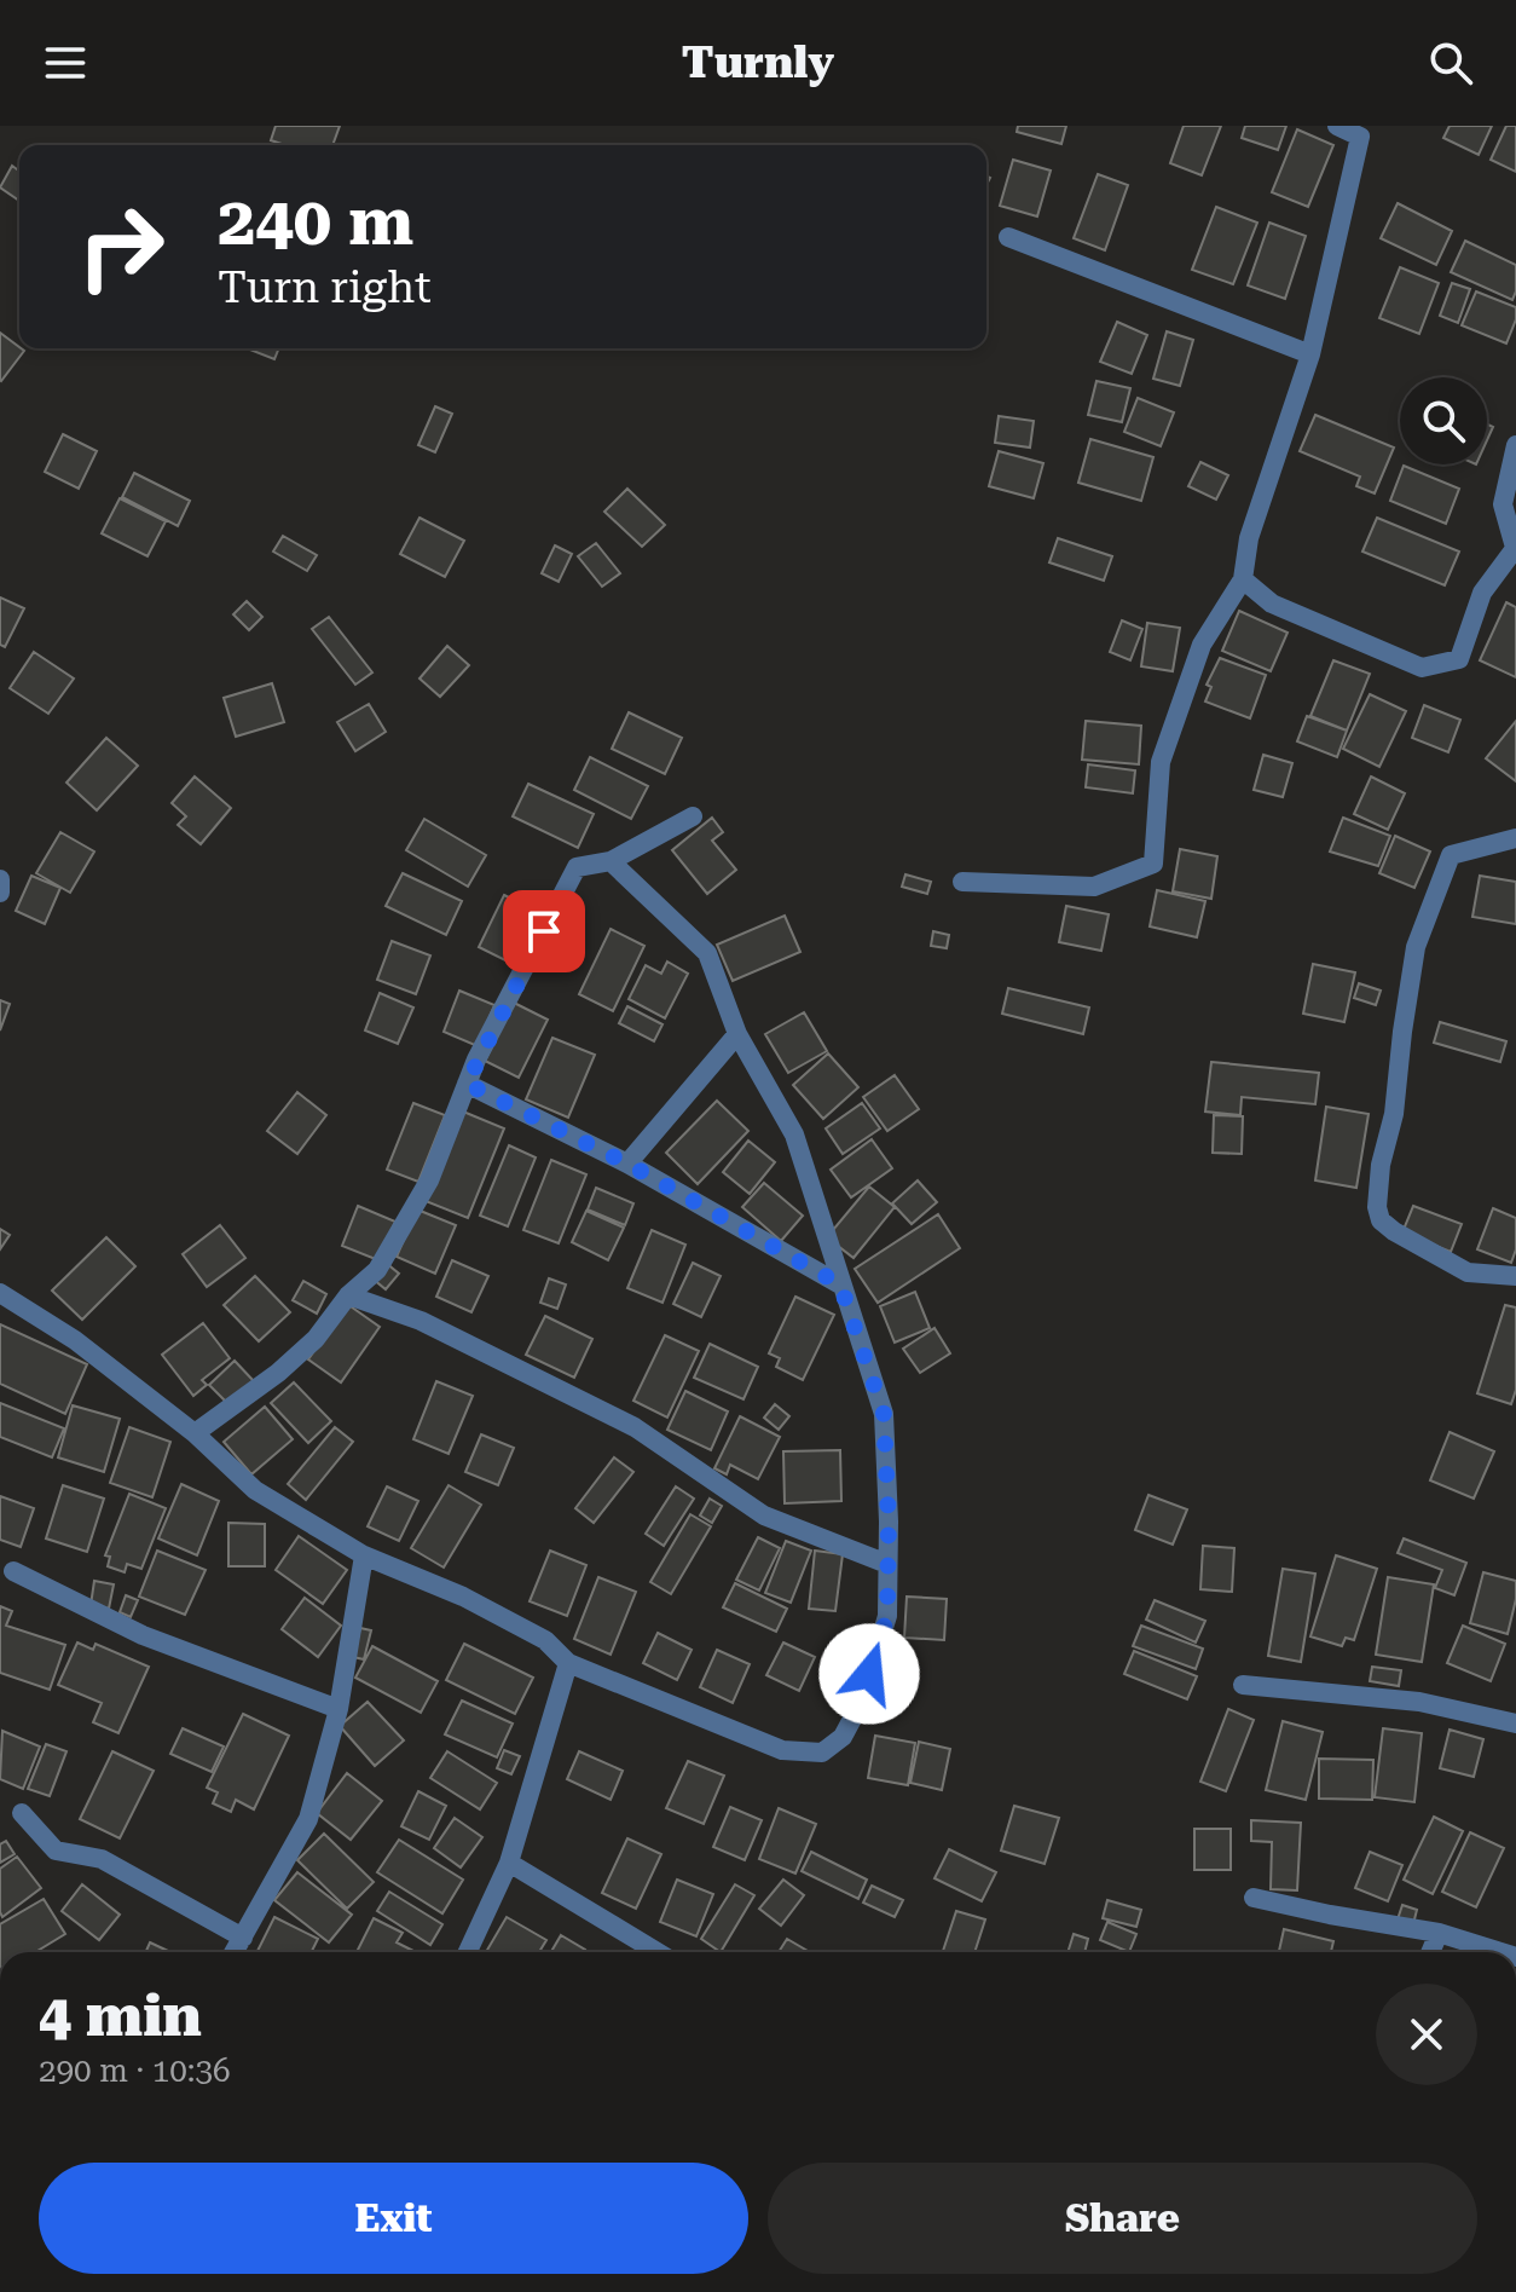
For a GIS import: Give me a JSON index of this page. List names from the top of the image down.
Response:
{
  "page": {
    "header": "Turnly",
    "turn": ["240 m", "Turn right"],
    "heading": ["4 min", "290 m · 10:36"],
    "buttons": ["Exit", "Share"]
  }
}
